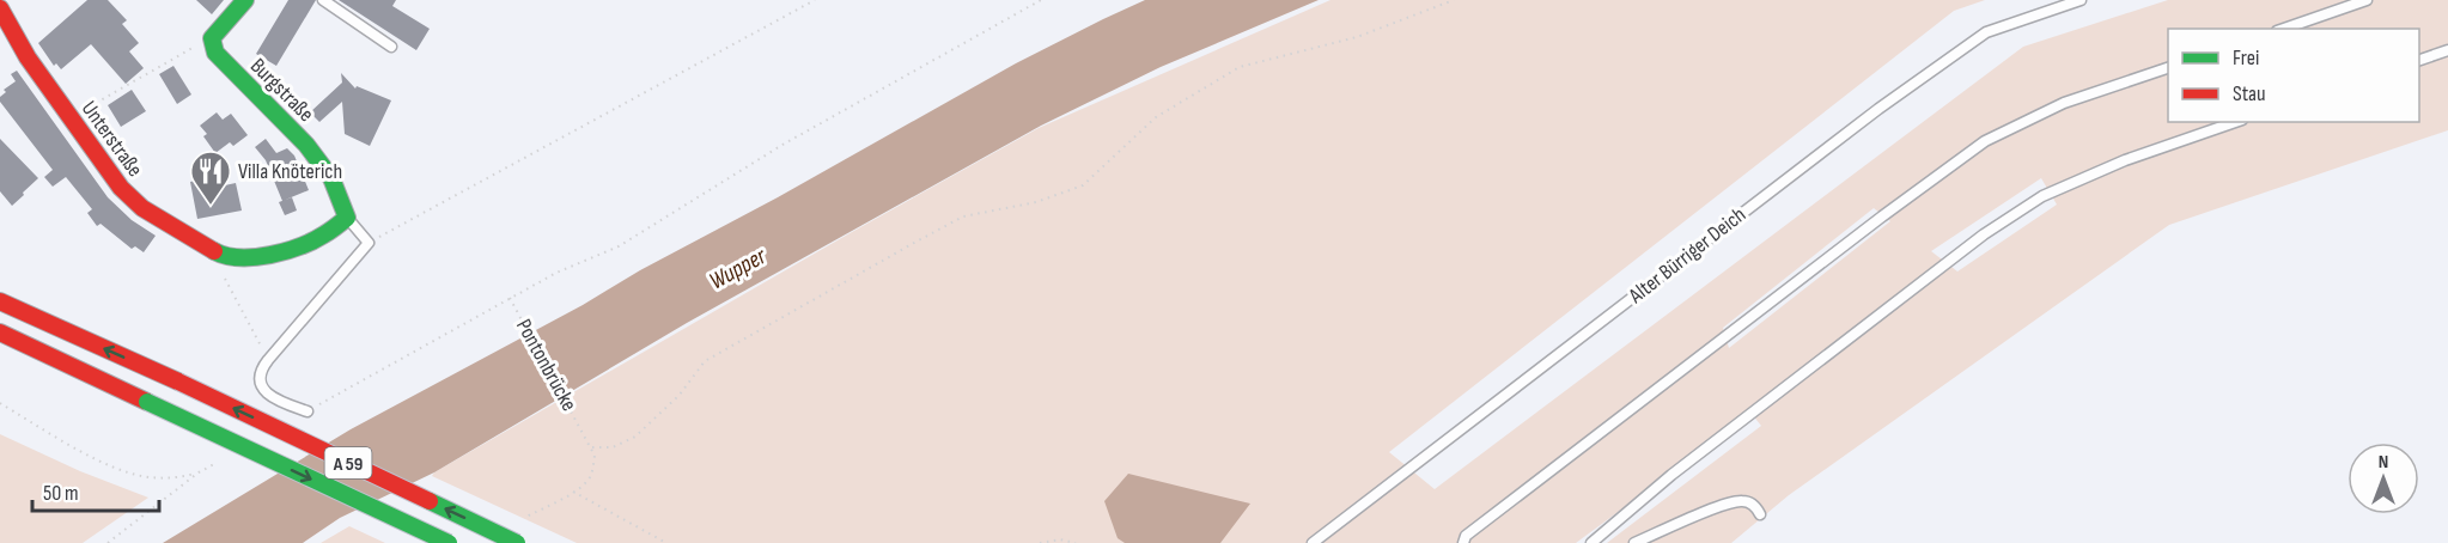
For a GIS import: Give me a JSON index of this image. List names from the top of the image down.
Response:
{
  "streets": {
    "main road": ["Burgstraße", "Unterstraße", "A 59"],
    "lane": ["Alter Bürriger Deich"],
    "path": ["Pontonbrücke"]
  },
  "crossings": [
    ["Burgstraße", "Unterstraße"]
  ],
  "water": ["Wupper"],
  "places": {
    "restaurant": ["Villa Knöterich"]
  },
  "legend": ["Frei", "Stau"],
  "scale_bar": "50 m",
  "north": "top"
}
